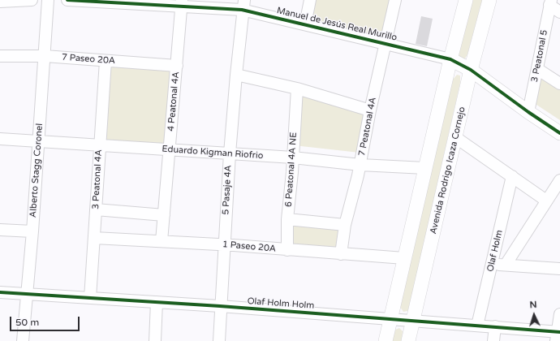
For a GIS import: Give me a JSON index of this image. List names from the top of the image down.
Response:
{
  "streets": {
    "street": [
      "Manuel de Jesús Real Murillo",
      "3 Peatonal 5",
      "7 Paseo 20A",
      "4 Peatonal 4A",
      "7 Peatonal 4A",
      "Eduardo Kigman Riofrio",
      "6 Peatonal 4A NE",
      "Alberto Stagg Coronel",
      "Avenida Rodrigo Icaza Cornejo",
      "3 Peatonal 4A",
      "5 Pasaje 4A",
      "1 Paseo 20A",
      "Olaf Holm",
      "Olaf Holm Holm"
    ]
  },
  "crossings": [
    ["Manuel de Jesús Real Murillo", "3 Peatonal 5"],
    ["Manuel de Jesús Real Murillo", "4 Peatonal 4A"],
    ["Manuel de Jesús Real Murillo", "7 Peatonal 4A"],
    ["Manuel de Jesús Real Murillo", "Avenida Rodrigo Icaza Cornejo"],
    ["Manuel de Jesús Real Murillo", "5 Pasaje 4A"],
    ["7 Paseo 20A", "4 Peatonal 4A"],
    ["7 Paseo 20A", "Alberto Stagg Coronel"],
    ["7 Paseo 20A", "3 Peatonal 4A"],
    ["4 Peatonal 4A", "Eduardo Kigman Riofrio"],
    ["4 Peatonal 4A", "1 Paseo 20A"],
    ["7 Peatonal 4A", "Eduardo Kigman Riofrio"],
    ["7 Peatonal 4A", "1 Paseo 20A"],
    ["Eduardo Kigman Riofrio", "6 Peatonal 4A NE"],
    ["Eduardo Kigman Riofrio", "Alberto Stagg Coronel"],
    ["Eduardo Kigman Riofrio", "3 Peatonal 4A"],
    ["Eduardo Kigman Riofrio", "5 Pasaje 4A"],
    ["6 Peatonal 4A NE", "1 Paseo 20A"],
    ["Alberto Stagg Coronel", "Olaf Holm Holm"],
    ["Avenida Rodrigo Icaza Cornejo", "Olaf Holm Holm"],
    ["3 Peatonal 4A", "1 Paseo 20A"],
    ["3 Peatonal 4A", "Olaf Holm Holm"],
    ["5 Pasaje 4A", "1 Paseo 20A"],
    ["5 Pasaje 4A", "Olaf Holm Holm"],
    ["Olaf Holm", "Olaf Holm Holm"]
  ],
  "scale_bar": "50 m",
  "north": "top"
}
